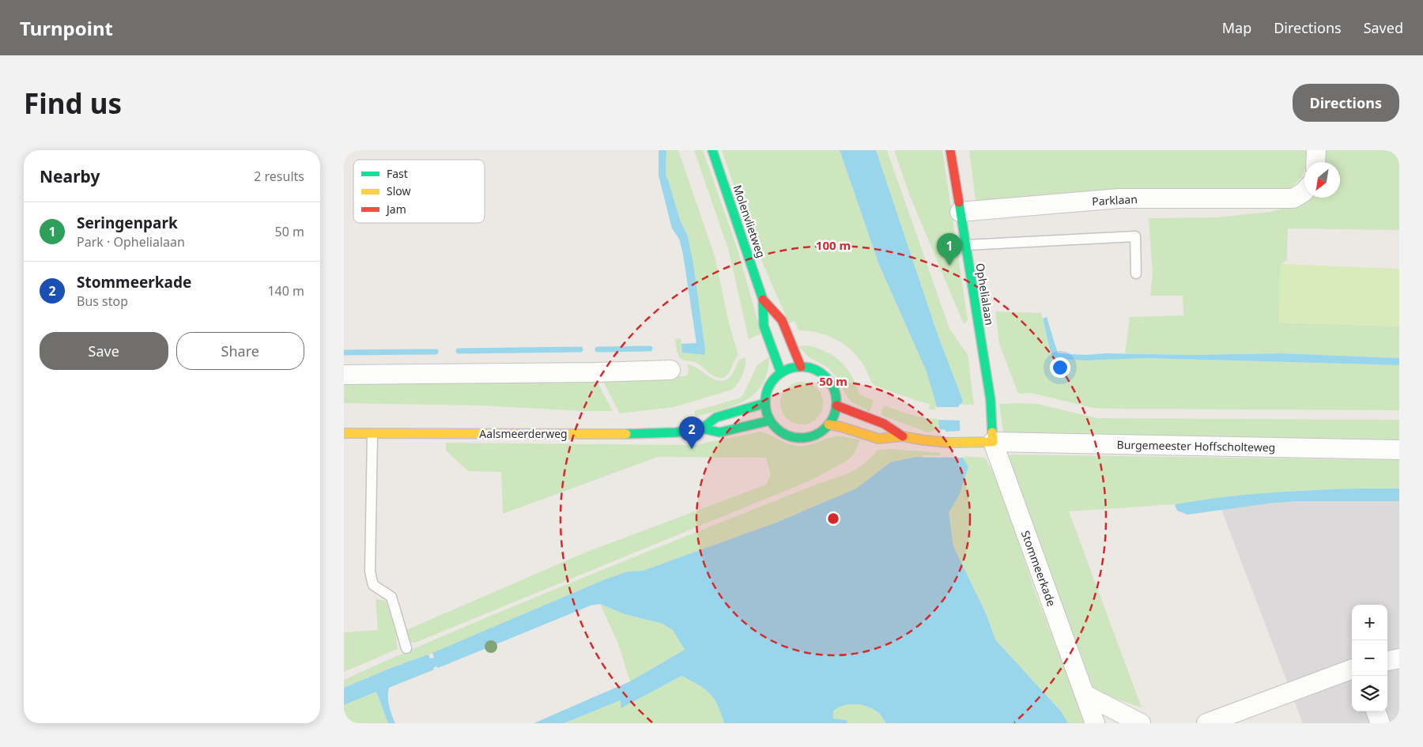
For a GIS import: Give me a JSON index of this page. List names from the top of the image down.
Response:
{
  "streets": {
    "street": [
      "Parklaan",
      "Molenvlietweg",
      "Ophelialaan",
      "Aalsmeerderweg",
      "Burgemeester Hoffscholteweg",
      "Stommeerkade"
    ]
  },
  "crossings": [
    ["Parklaan", "Ophelialaan"],
    ["Molenvlietweg", "Aalsmeerderweg"],
    ["Ophelialaan", "Burgemeester Hoffscholteweg"],
    ["Ophelialaan", "Stommeerkade"],
    ["Burgemeester Hoffscholteweg", "Stommeerkade"]
  ],
  "legend": ["Fast", "Slow", "Jam"],
  "north": "bottom left",
  "page": {
    "header": "Turnpoint",
    "nav": ["Map", "Directions", "Saved"],
    "buttons": [
      "Directions",
      ["Save", "Share"]
    ],
    "title": "Find us",
    "heading": ["Nearby", "2 results"],
    "list": [
      {
        "mark": "1",
        "name": "Seringenpark",
        "note": "Park · Ophelialaan",
        "value": "50 m"
      },
      {
        "mark": "2",
        "name": "Stommeerkade",
        "note": "Bus stop",
        "value": "140 m"
      }
    ],
    "pins": ["1", "2"],
    "map_buttons": ["+", "−"]
  },
  "rings": ["100 m", "50 m"]
}
